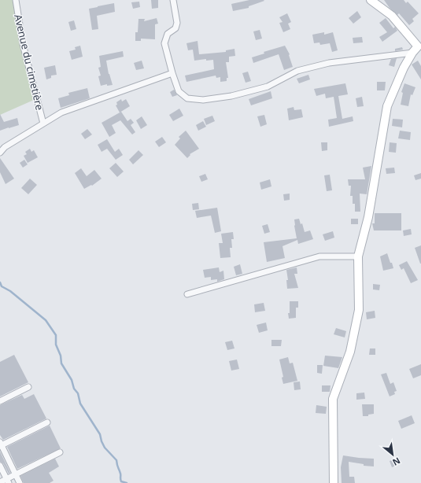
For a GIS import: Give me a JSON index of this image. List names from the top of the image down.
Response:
{
  "streets": {
    "street": ["Avenue du cimetière"]
  },
  "north": "bottom right"
}
